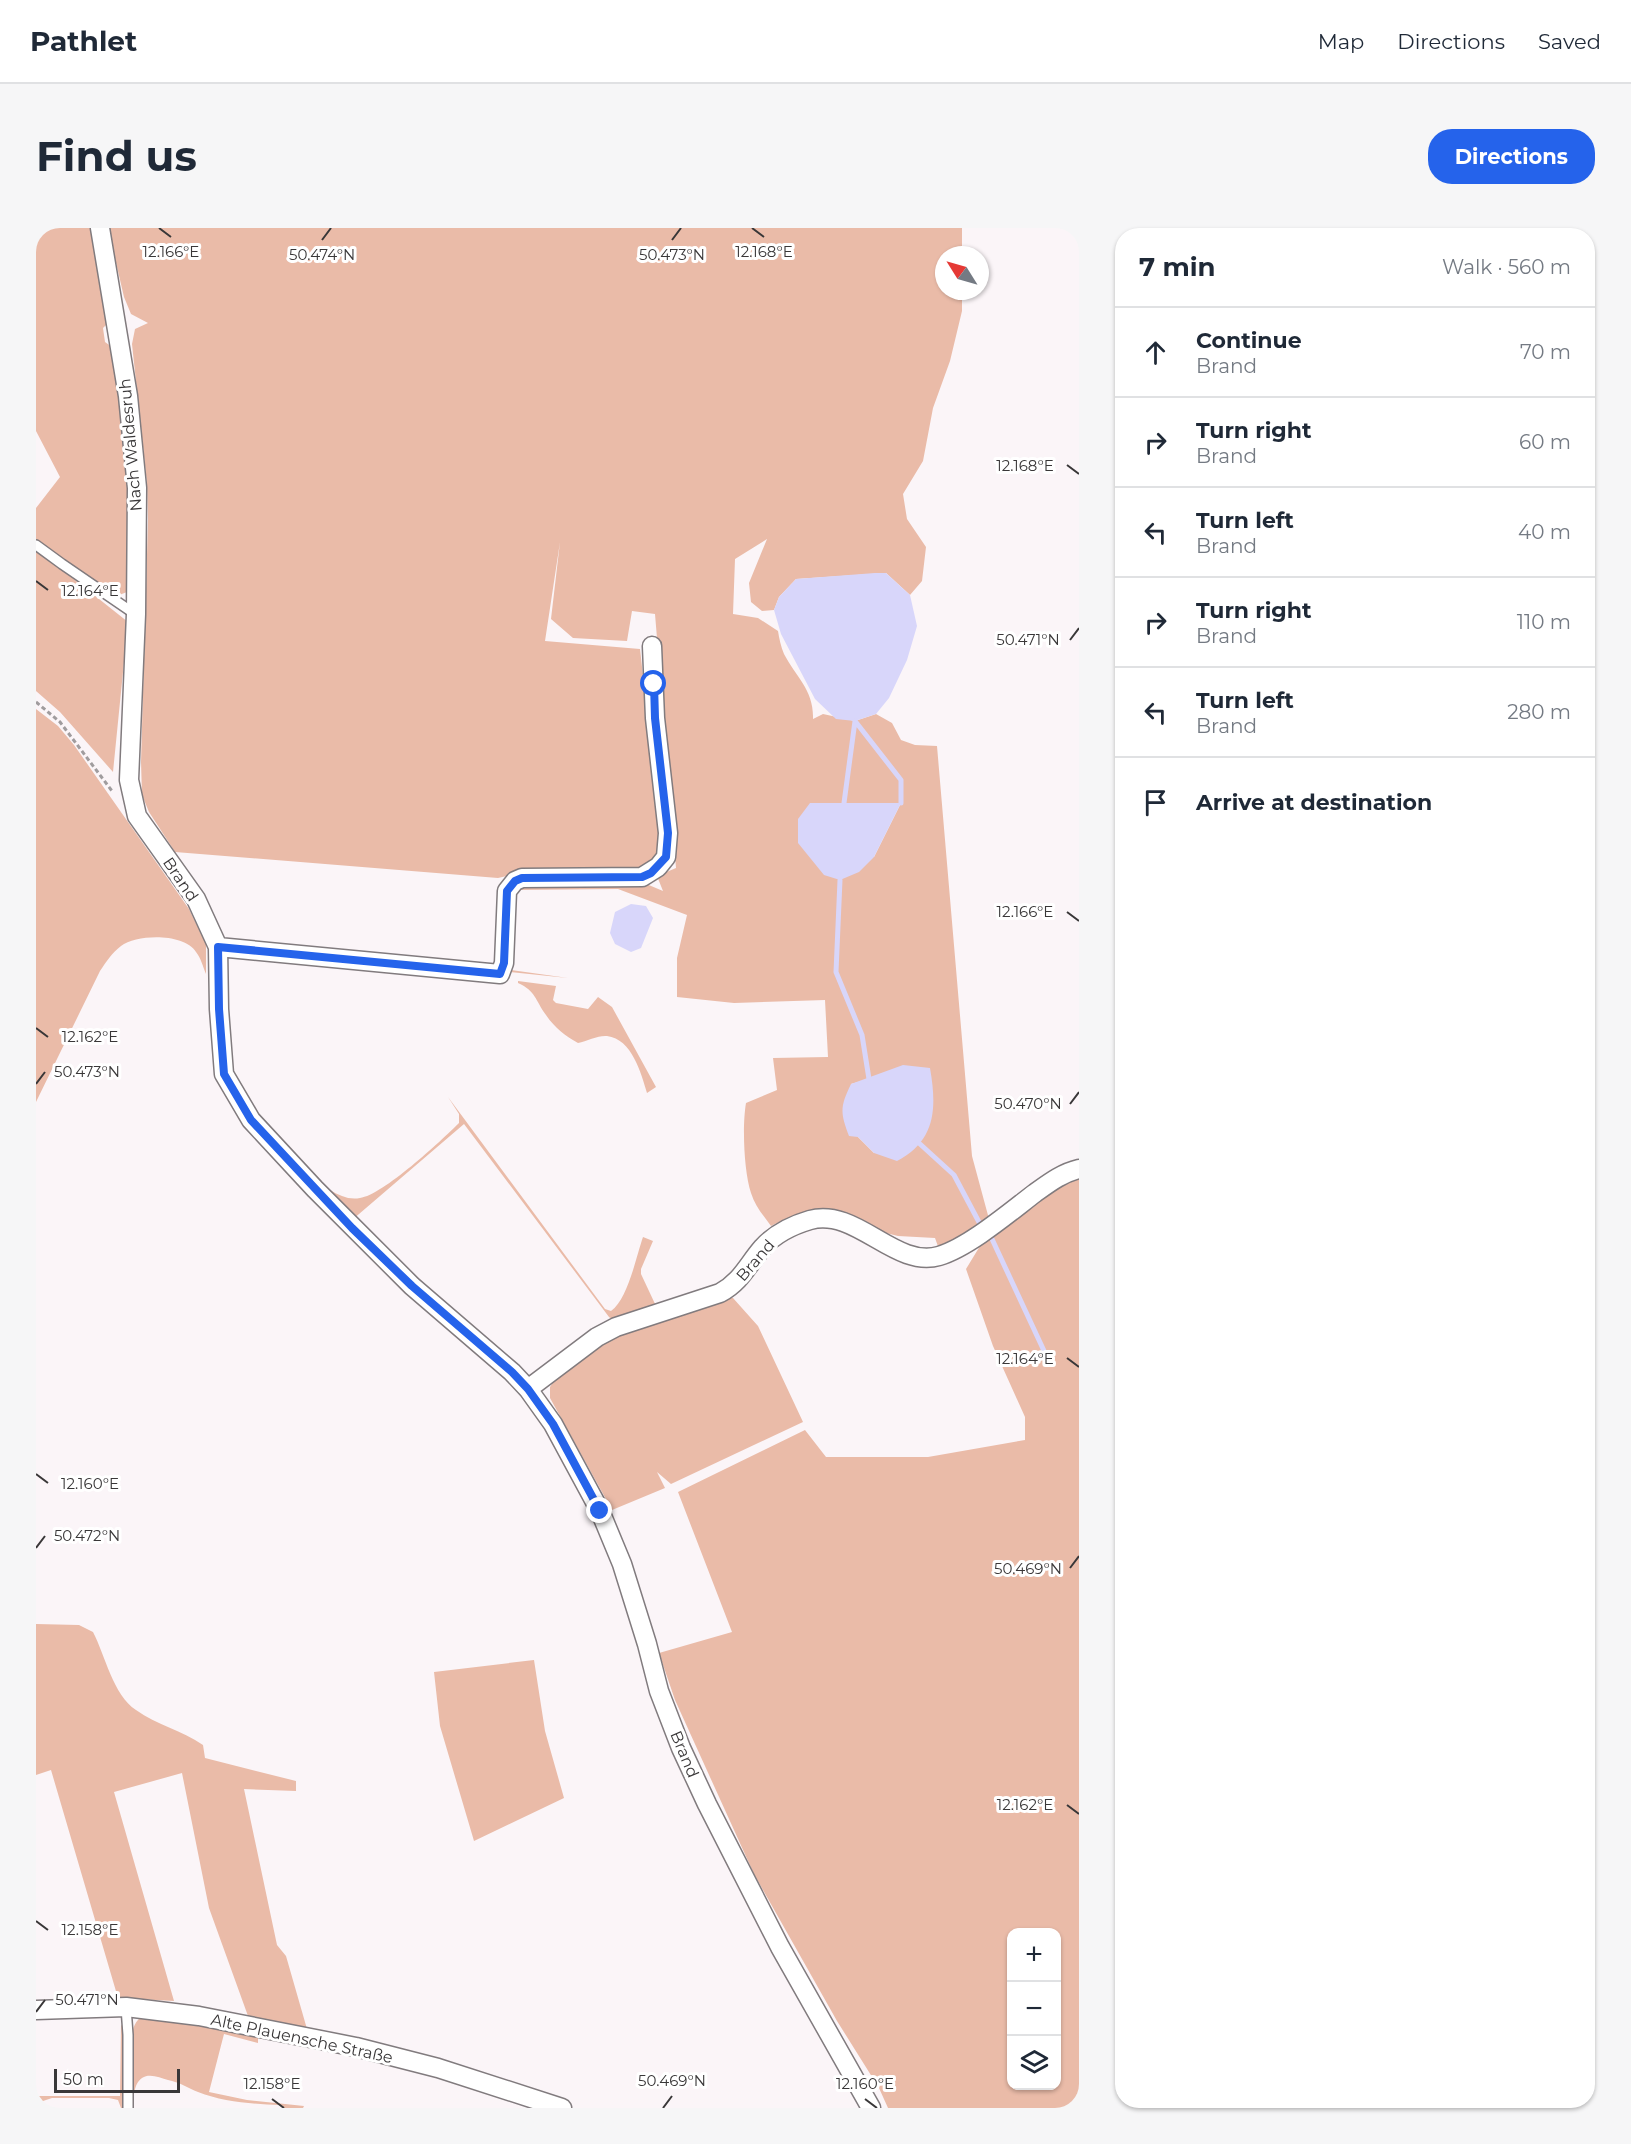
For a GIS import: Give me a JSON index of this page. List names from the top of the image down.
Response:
{
  "streets": {
    "street": ["Nach Waldesruh", "Brand", "Alte Plauensche Straße"]
  },
  "crossings": [
    ["Nach Waldesruh", "Brand"]
  ],
  "scale_bar": "50 m",
  "north": "top left",
  "page": {
    "header": "Pathlet",
    "nav": ["Map", "Directions", "Saved"],
    "buttons": "Directions",
    "title": "Find us",
    "heading": ["7 min", "Walk · 560 m"],
    "list": [
      ["Continue", "Brand", "70 m"],
      ["Turn right", "Brand", "60 m"],
      ["Turn left", "Brand", "40 m"],
      ["Turn right", "Brand", "110 m"],
      ["Turn left", "Brand", "280 m"],
      "Arrive at destination"
    ],
    "map_buttons": ["+", "−"],
    "scale": "50 m"
  },
  "coordinates": [
    "12.166°E",
    "12.168°E",
    "50.474°N",
    "50.473°N",
    "12.164°E",
    "50.471°N",
    "12.162°E",
    "50.470°N",
    "12.160°E",
    "50.472°N",
    "50.469°N",
    "12.158°E"
  ]
}
